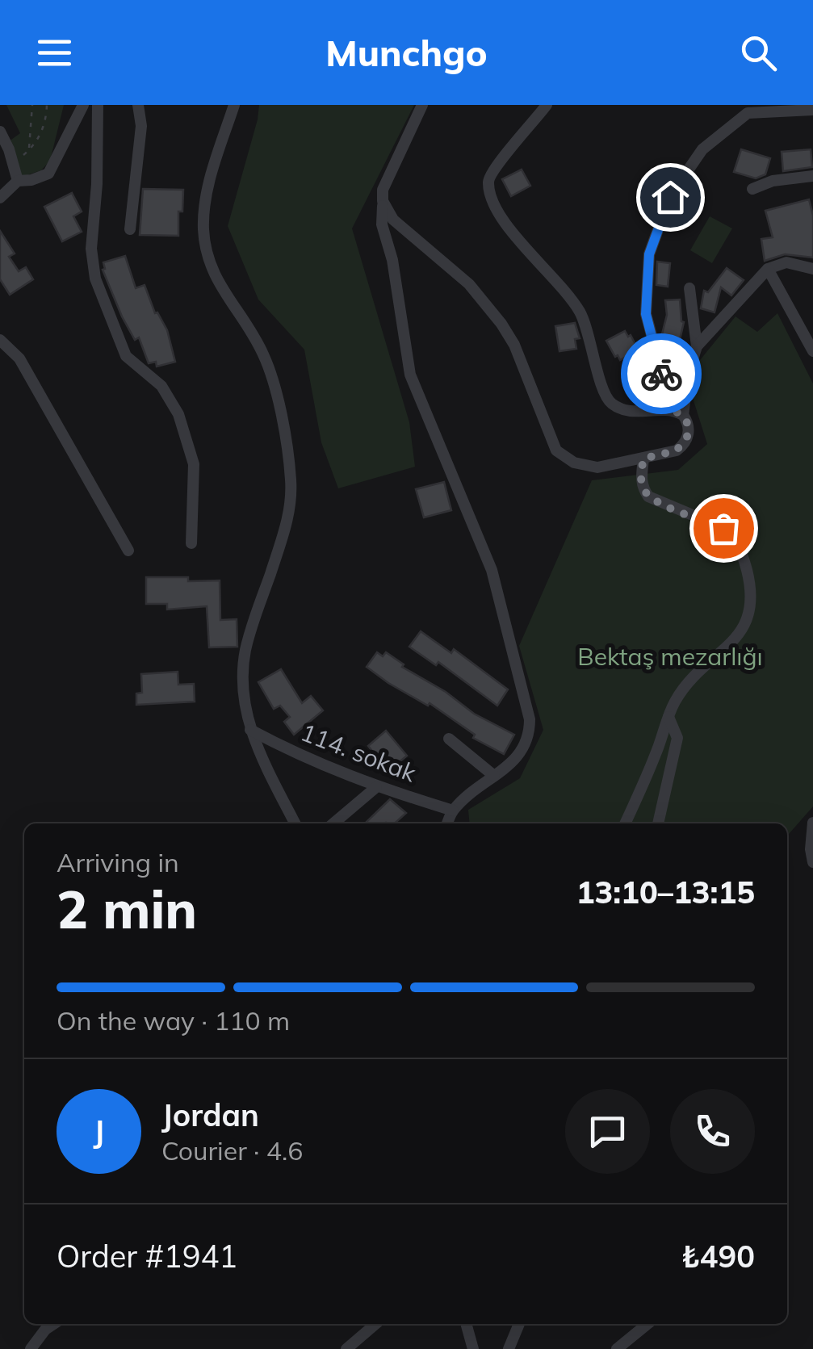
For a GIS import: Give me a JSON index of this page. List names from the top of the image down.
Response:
{
  "streets": {
    "street": ["114. sokak"]
  },
  "parks": ["Bektaş mezarlığı"],
  "page": {
    "header": "Munchgo",
    "heading": ["2 min", "Arriving in", "13:10–13:15"],
    "panel": [
      "Jordan",
      "Courier · 4.6",
      "Order #1941",
      "₺490"
    ],
    "bar": "On the way · 110 m",
    "round": "J"
  }
}
